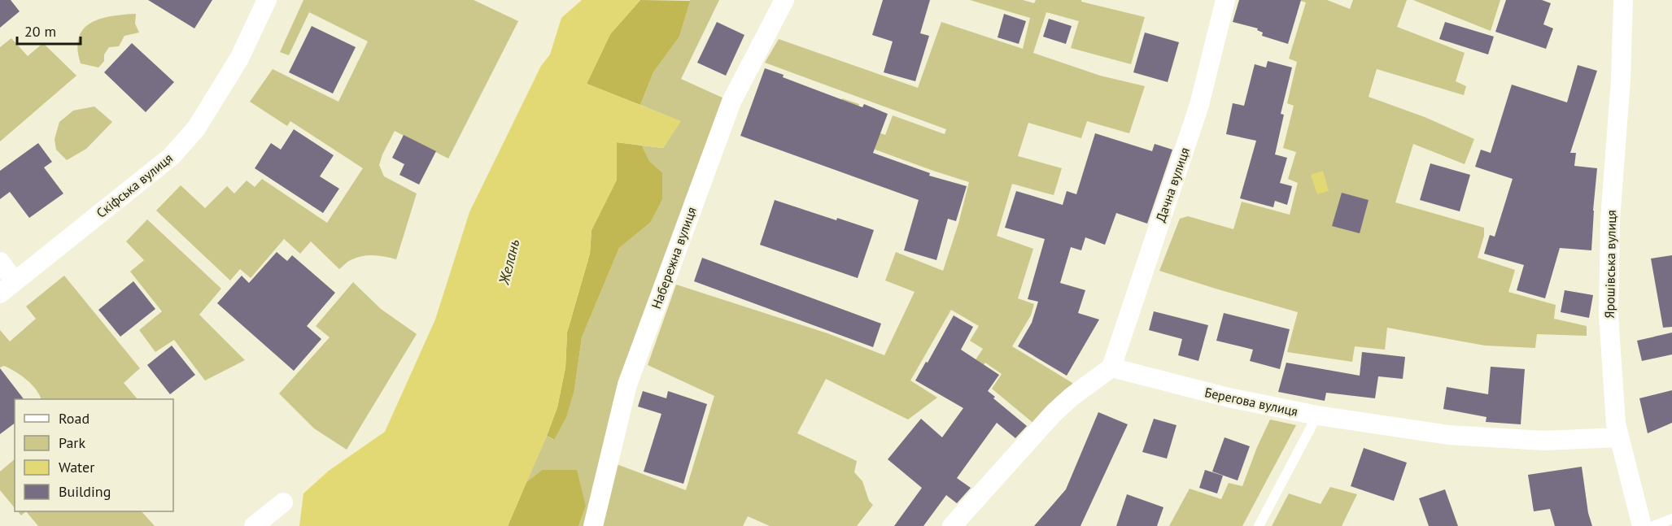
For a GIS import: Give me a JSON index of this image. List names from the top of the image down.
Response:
{
  "streets": {
    "street": [
      "Дачна вулиця",
      "Скіфська вулиця",
      "Набережна вулиця",
      "Ярошівська вулиця",
      "Берегова вулиця"
    ]
  },
  "crossings": [
    ["Дачна вулиця", "Берегова вулиця"],
    ["Ярошівська вулиця", "Берегова вулиця"]
  ],
  "water": ["Желань"],
  "legend": [
    "Road",
    "Park",
    "Water",
    "Building"
  ],
  "scale_bar": "20 m"
}
